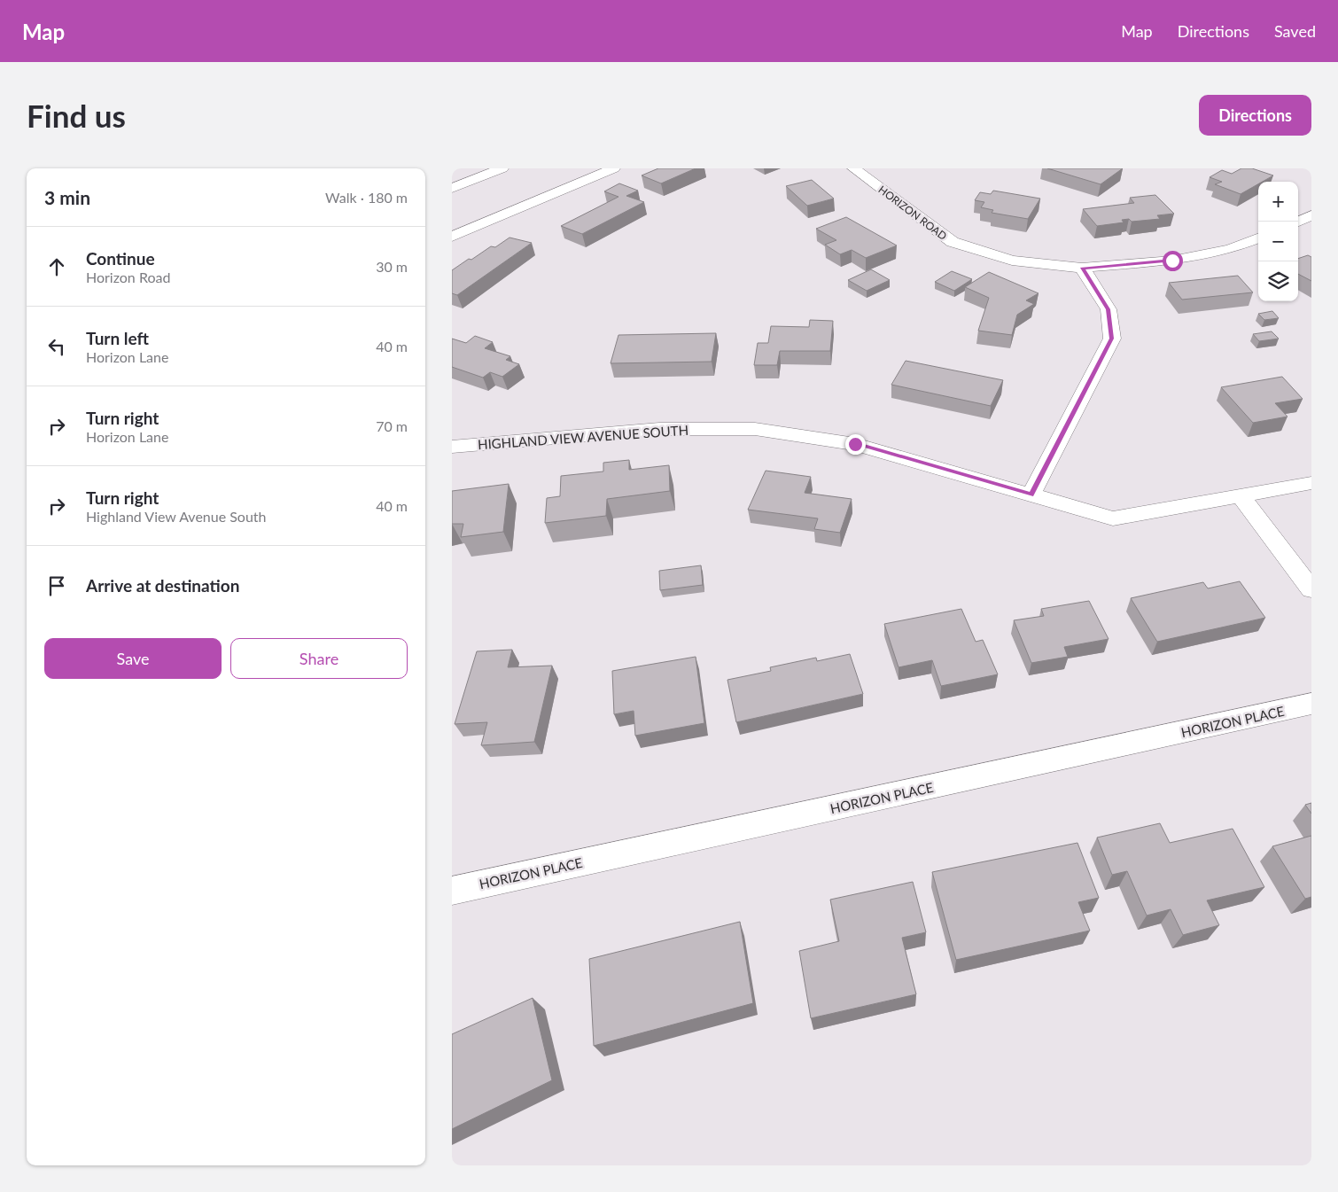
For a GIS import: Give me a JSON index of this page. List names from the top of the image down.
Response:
{
  "streets": {
    "main road": ["HORIZON ROAD", "HIGHLAND VIEW AVENUE SOUTH", "HORIZON PLACE"]
  },
  "page": {
    "header": "Map",
    "nav": ["Map", "Directions", "Saved"],
    "buttons": [
      "Directions",
      ["Save", "Share"]
    ],
    "title": "Find us",
    "heading": ["3 min", "Walk · 180 m"],
    "map_buttons": ["+", "−"],
    "list": [
      ["Continue", "Horizon Road", "30 m"],
      ["Turn left", "Horizon Lane", "40 m"],
      ["Turn right", "Horizon Lane", "70 m"],
      ["Turn right", "Highland View Avenue South", "40 m"],
      "Arrive at destination"
    ]
  }
}
